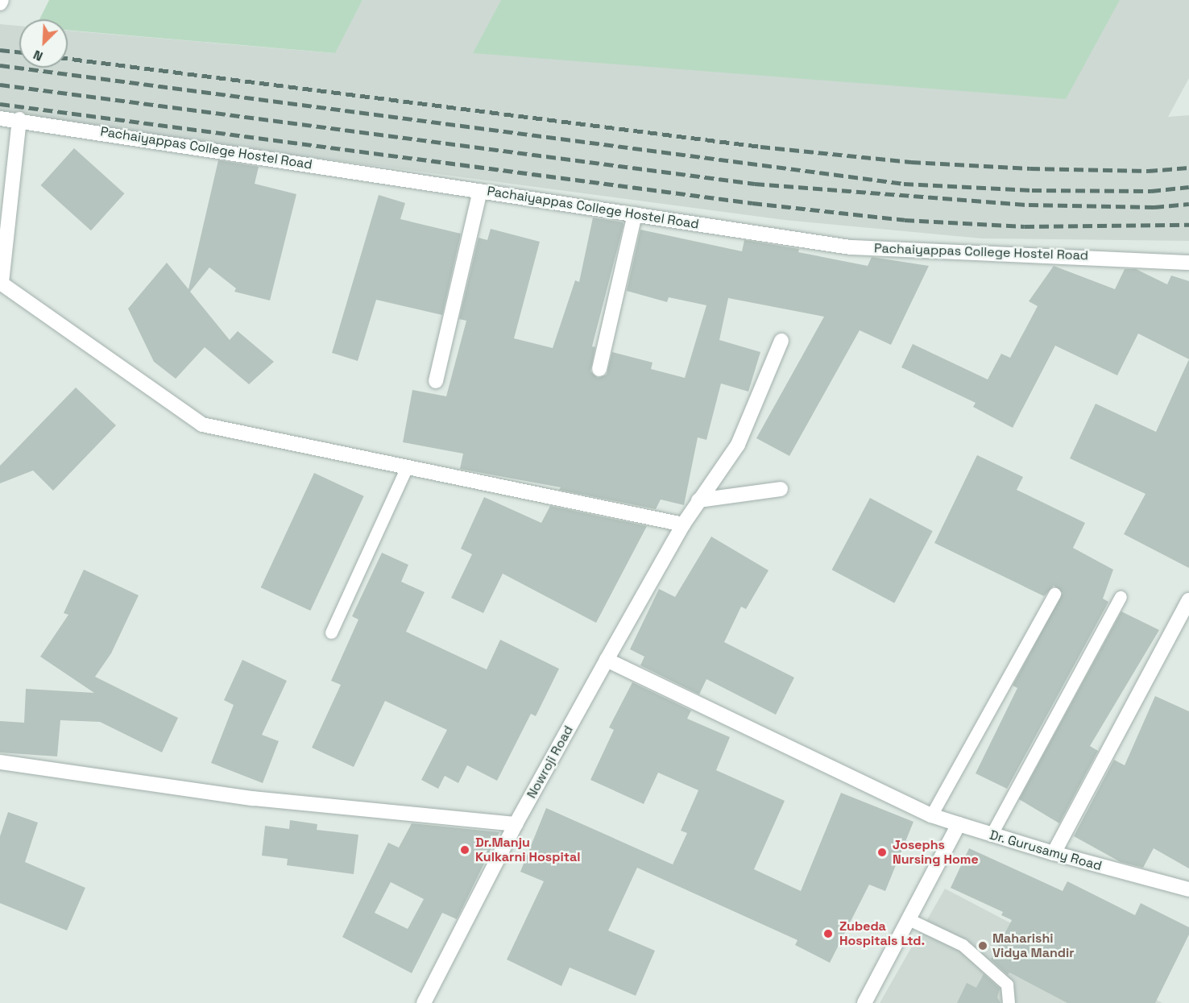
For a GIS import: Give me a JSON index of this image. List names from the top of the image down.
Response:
{
  "streets": {
    "street": ["Pachaiyappas College Hostel Road", "Nowroji Road", "Dr. Gurusamy Road"]
  },
  "crossings": [
    ["Nowroji Road", "Dr. Gurusamy Road"]
  ],
  "places": [
    "Dr.Manju Kulkarni Hospital",
    "Josephs Nursing Home",
    "Zubeda Hospitals Ltd.",
    "Maharishi Vidya Mandir"
  ],
  "north": "bottom left"
}
